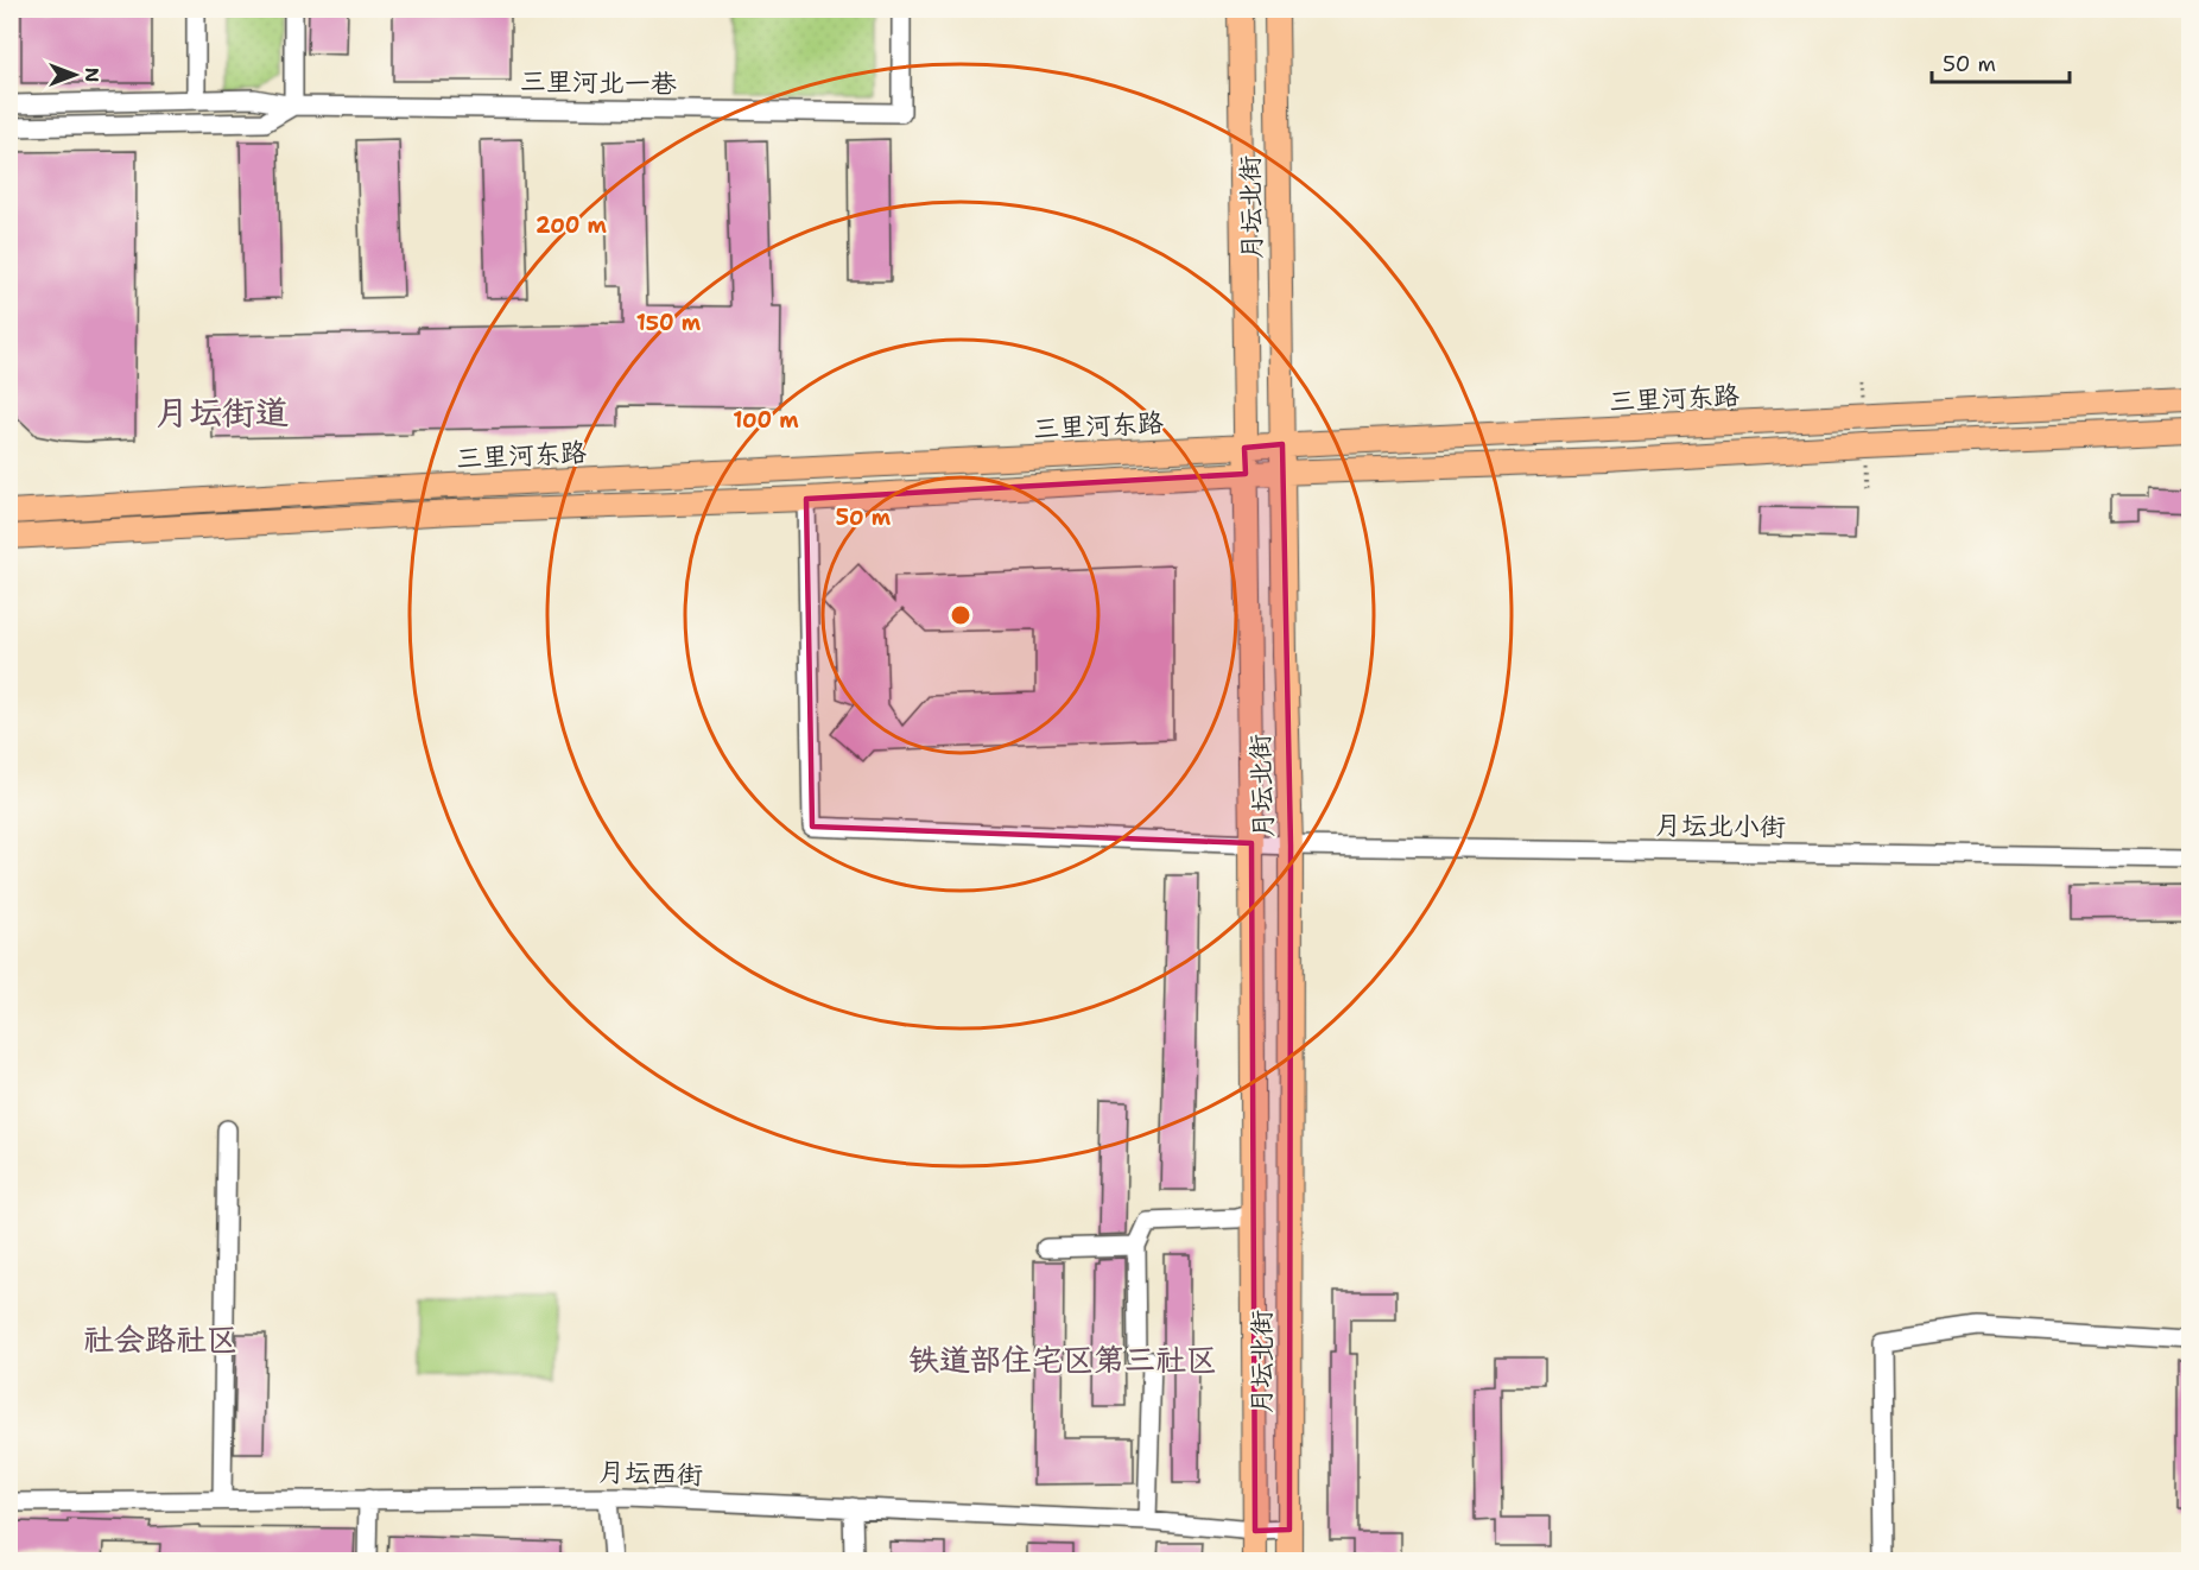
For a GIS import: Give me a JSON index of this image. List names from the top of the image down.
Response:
{
  "streets": {
    "main road": ["月坛北街", "三里河东路"],
    "street": ["三里河北一巷", "月坛北小街", "月坛西街"]
  },
  "crossings": [
    ["月坛北街", "三里河东路"],
    ["月坛北街", "月坛北小街"],
    ["月坛北街", "月坛西街"],
    ["三里河东路", "月坛北小街"]
  ],
  "districts": ["月坛街道", "社会路社区", "铁道部住宅区第三社区"],
  "scale_bar": "50 m",
  "north": "right",
  "rings": [
    "200 m",
    "150 m",
    "100 m",
    "50 m"
  ]
}
